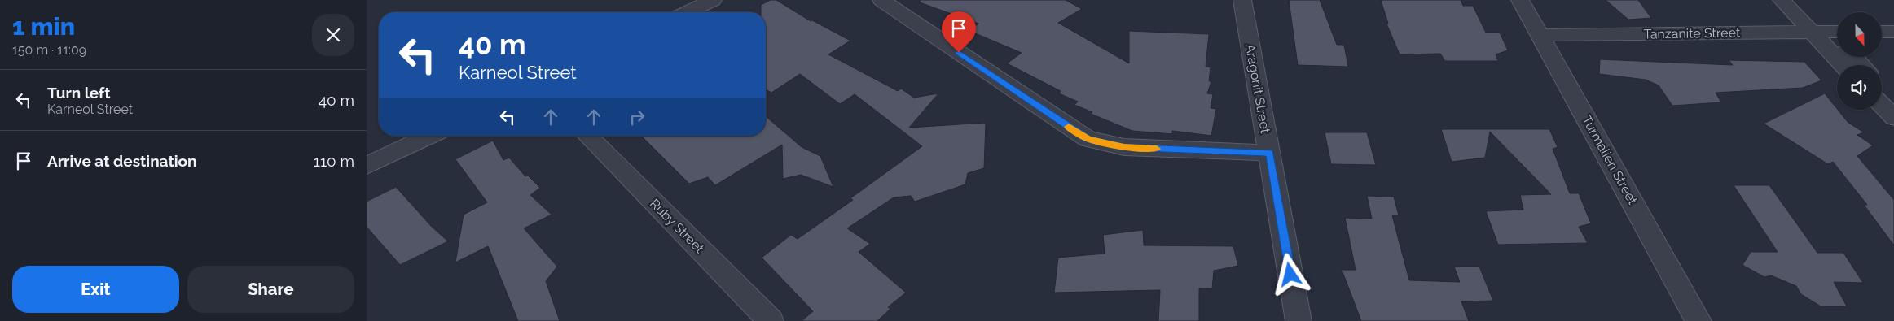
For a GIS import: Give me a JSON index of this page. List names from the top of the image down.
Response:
{
  "streets": {
    "street": [
      "Tanzanite Street",
      "Aragonit Street",
      "Turmalien Street",
      "Ruby Street"
    ]
  },
  "crossings": [
    ["Tanzanite Street", "Turmalien Street"]
  ],
  "north": "bottom",
  "page": {
    "heading": ["1 min", "150 m · 11:09"],
    "turn": ["40 m", "Karneol Street"],
    "list": [
      {
        "name": "Turn left",
        "note": "Karneol Street",
        "value": "40 m"
      },
      {
        "name": "Arrive at destination",
        "value": "110 m"
      }
    ],
    "buttons": ["Exit", "Share"]
  }
}
